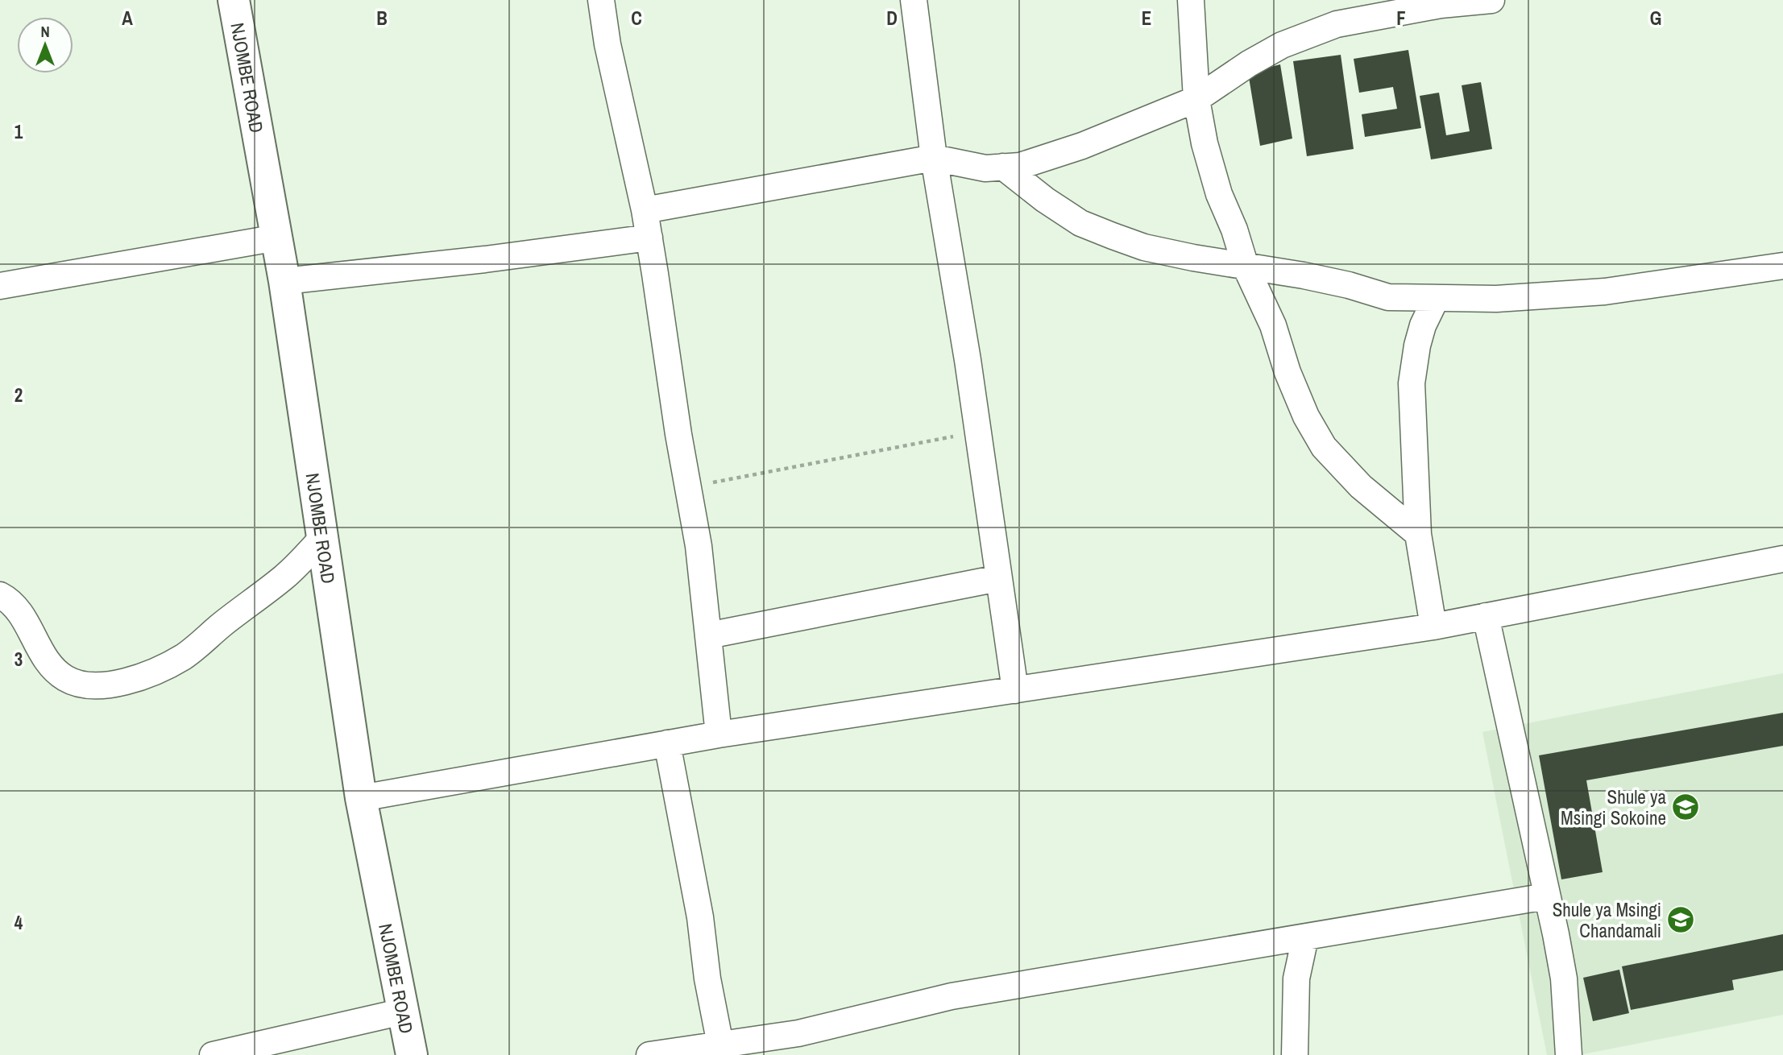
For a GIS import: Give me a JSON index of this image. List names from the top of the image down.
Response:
{
  "streets": {
    "highway": ["NJOMBE ROAD"]
  },
  "places": {
    "school or university": ["Shule ya Msingi Sokoine", "Shule ya Msingi Chandamali"]
  },
  "north": "top",
  "grid": {
    "columns": [
      "A",
      "B",
      "C",
      "D",
      "E",
      "F",
      "G"
    ],
    "rows": [
      "1",
      "2",
      "3",
      "4"
    ]
  }
}
